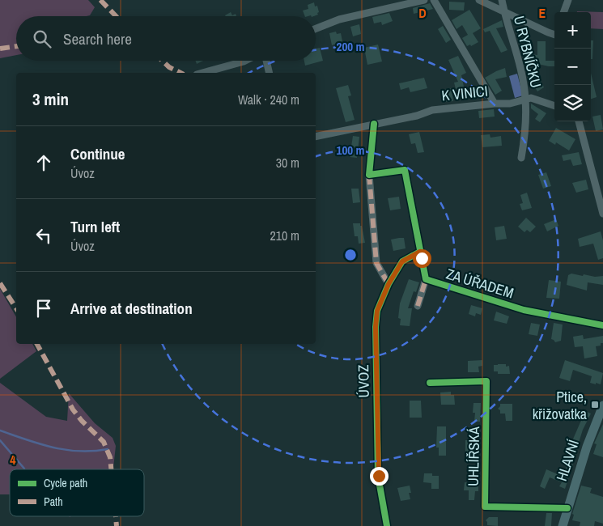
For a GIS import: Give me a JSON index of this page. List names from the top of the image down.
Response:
{
  "streets": {
    "main road": ["HLAVNÍ"],
    "street": [
      "U RYBNÍČKU",
      "K VINICI",
      "ZA ÚŘADEM",
      "ÚVOZ",
      "UHLÍŘSKÁ"
    ]
  },
  "crossings": [
    ["U RYBNÍČKU", "K VINICI"],
    ["ZA ÚŘADEM", "ÚVOZ"],
    ["UHLÍŘSKÁ", "HLAVNÍ"]
  ],
  "places": {
    "transit": ["Ptice, křižovatka"]
  },
  "legend": ["Cycle path", "Path"],
  "page": {
    "map_buttons": ["+", "−"],
    "search": "Search here",
    "heading": ["3 min", "Walk · 240 m"],
    "list": [
      ["Continue", "Úvoz", "30 m"],
      ["Turn left", "Úvoz", "210 m"],
      "Arrive at destination"
    ]
  },
  "grid": {
    "columns": ["D", "E"],
    "rows": ["4"]
  },
  "rings": ["200 m", "100 m"]
}
